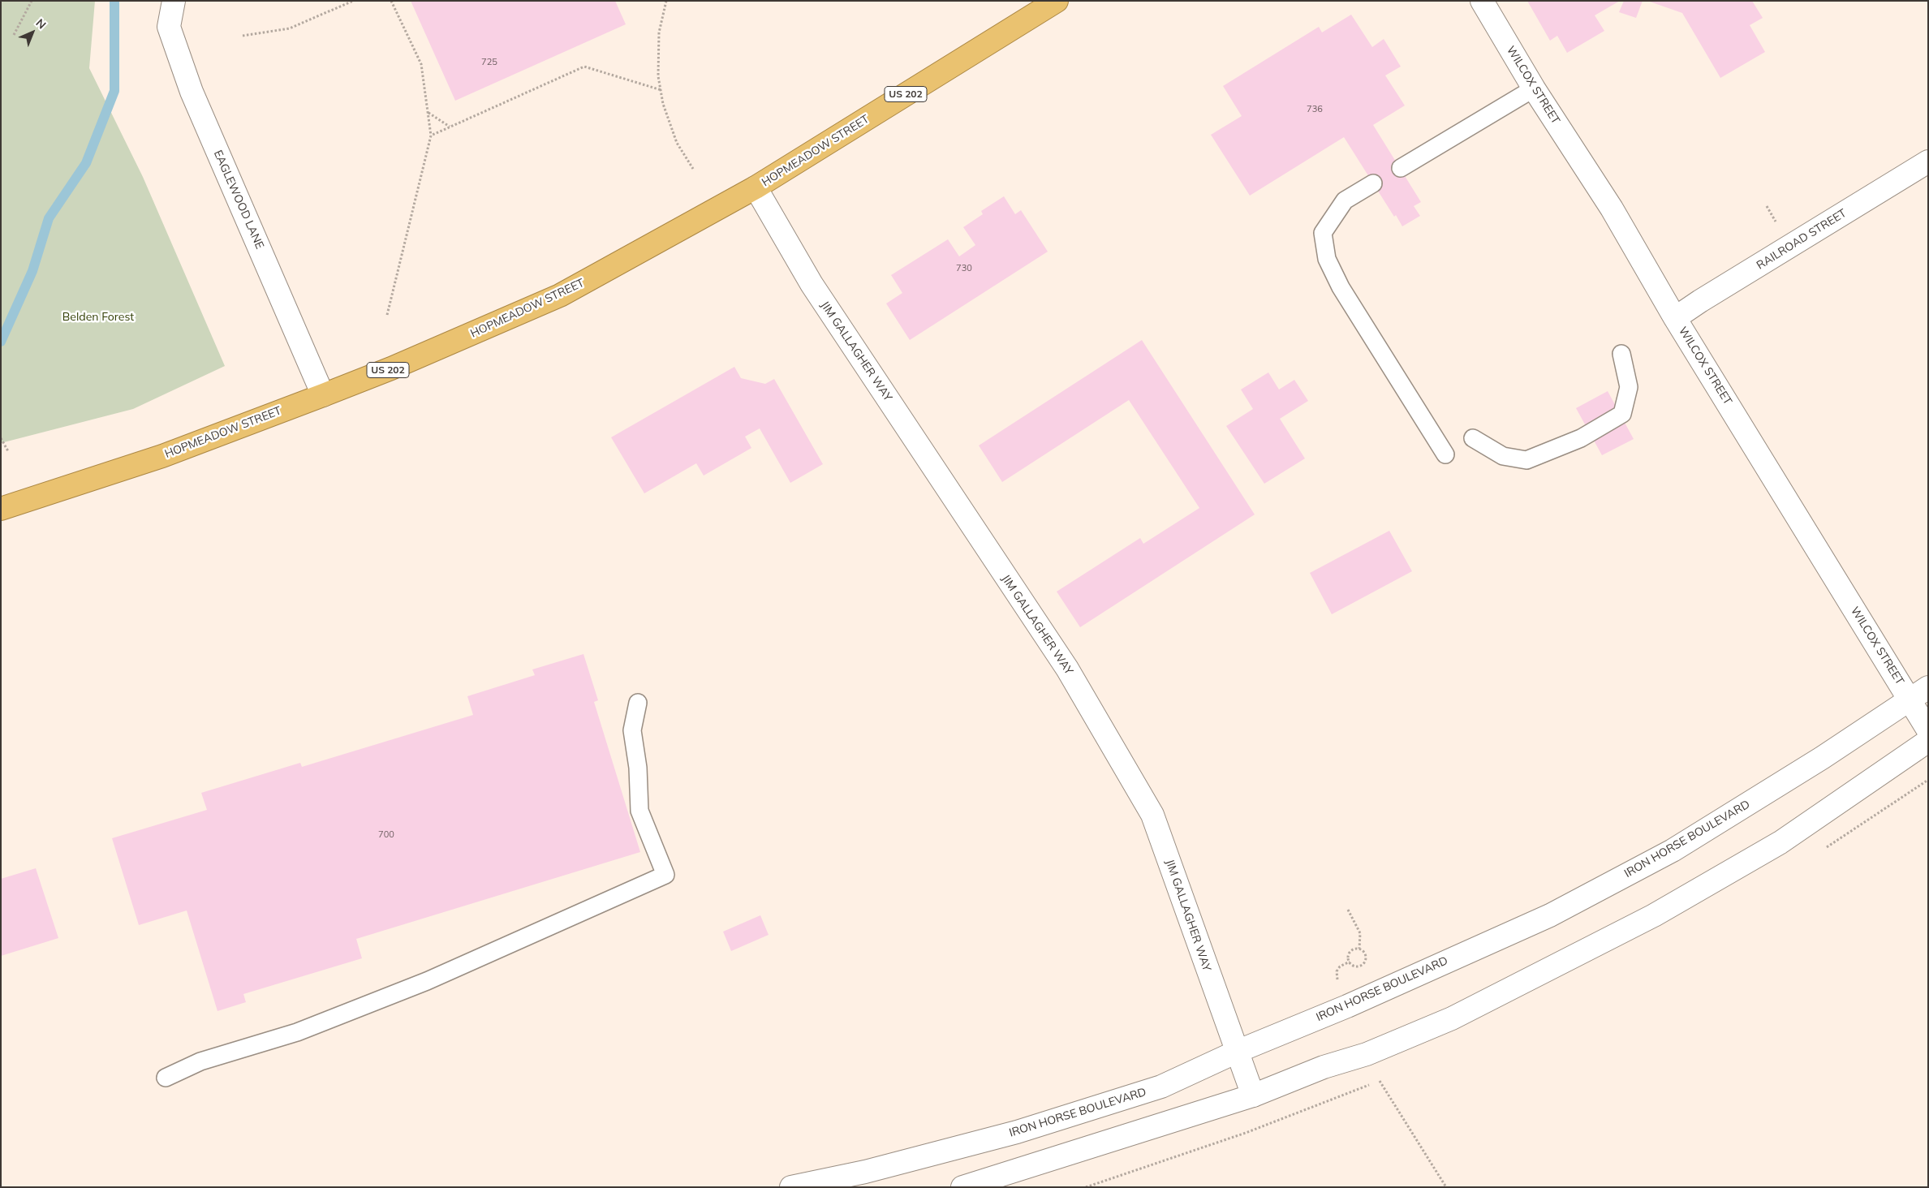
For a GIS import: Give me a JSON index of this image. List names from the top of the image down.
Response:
{
  "streets": {
    "highway": ["US 202", "HOPMEADOW STREET"],
    "street": [
      "WILCOX STREET",
      "EAGLEWOOD LANE",
      "RAILROAD STREET",
      "JIM GALLAGHER WAY",
      "IRON HORSE BOULEVARD"
    ]
  },
  "crossings": [
    ["WILCOX STREET", "RAILROAD STREET"],
    ["WILCOX STREET", "IRON HORSE BOULEVARD"],
    ["HOPMEADOW STREET", "EAGLEWOOD LANE"],
    ["HOPMEADOW STREET", "JIM GALLAGHER WAY"],
    ["JIM GALLAGHER WAY", "IRON HORSE BOULEVARD"]
  ],
  "parks": ["Belden Forest"],
  "house_numbers": [
    "725",
    "736",
    "730",
    "700"
  ],
  "north": "top right"
}
